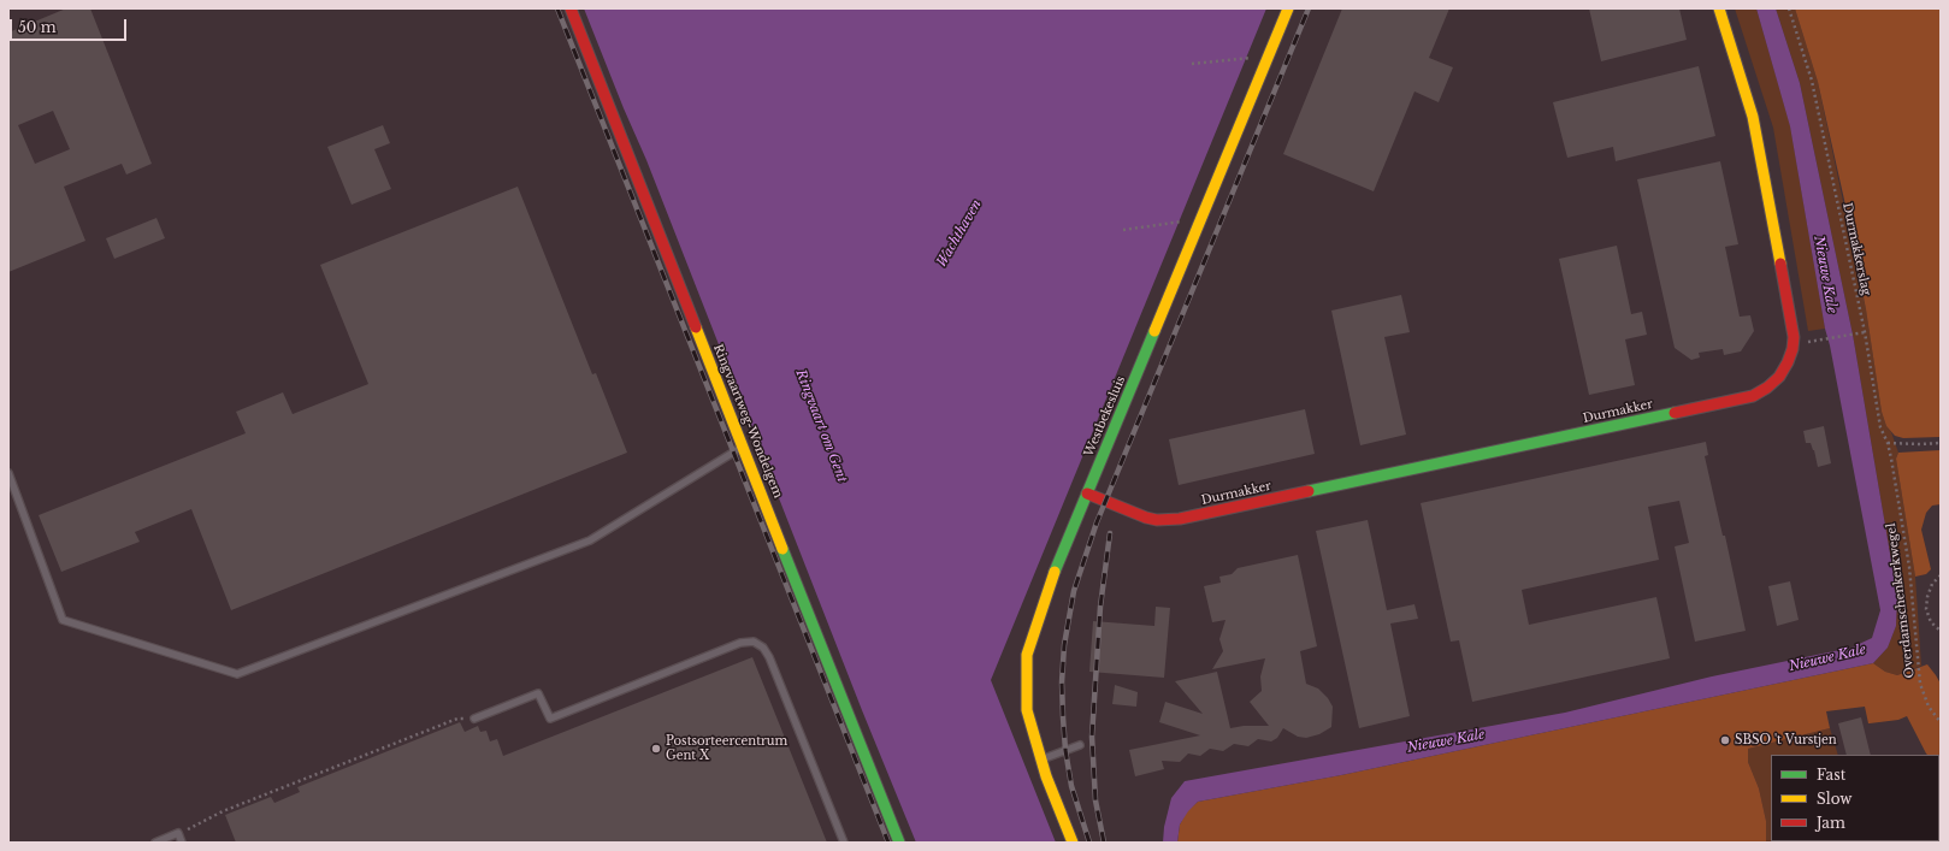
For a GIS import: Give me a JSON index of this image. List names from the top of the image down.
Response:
{
  "streets": {
    "street": ["Durmakker", "Westbekesluis", "Ringvaartweg-Wondelgem"],
    "path": ["Durmakkerslag", "Overdamschenkerkwegel"]
  },
  "crossings": [
    ["Durmakkerslag", "Overdamschenkerkwegel"],
    ["Durmakker", "Westbekesluis"]
  ],
  "water": ["Wachthaven", "Nieuwe Kale", "Ringvaart om Gent"],
  "places": ["SBSO 't Vurstjen", "Postsorteercentrum Gent X"],
  "legend": ["Fast", "Slow", "Jam"],
  "scale_bar": "50 m"
}
